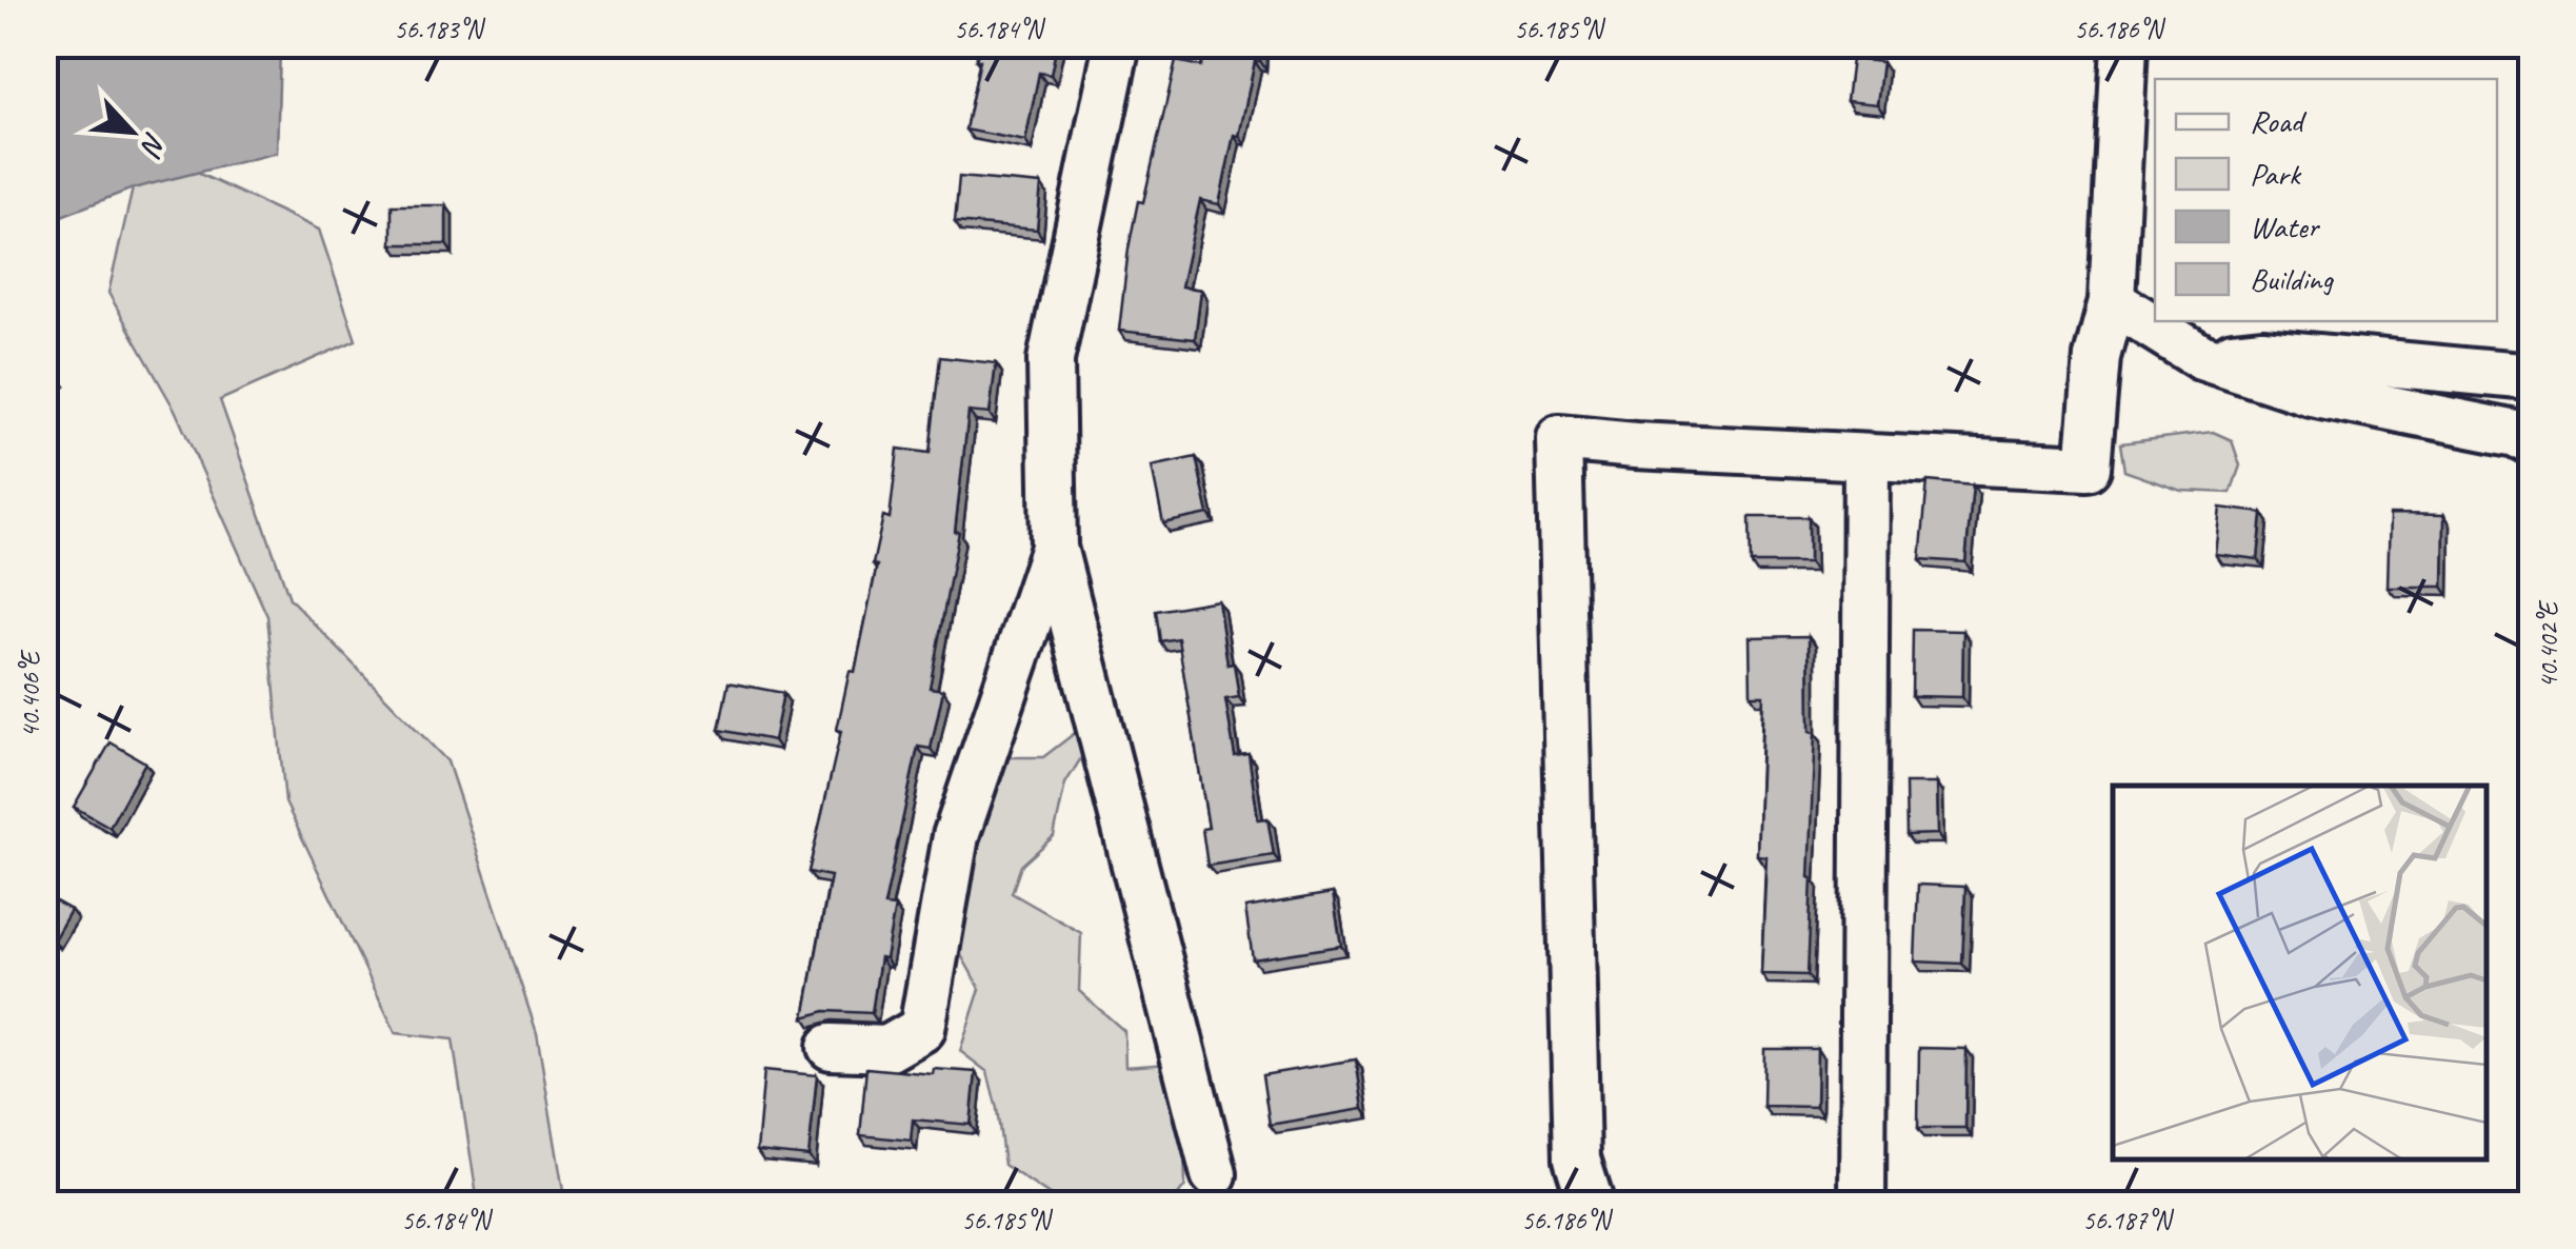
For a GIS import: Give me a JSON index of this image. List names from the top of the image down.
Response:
{
  "legend": [
    "Road",
    "Park",
    "Water",
    "Building"
  ],
  "north": "bottom right",
  "coordinates": [
    "56.183°N",
    "56.184°N",
    "56.185°N",
    "56.186°N",
    "40.402°E",
    "40.406°E",
    "56.187°N"
  ]
}
